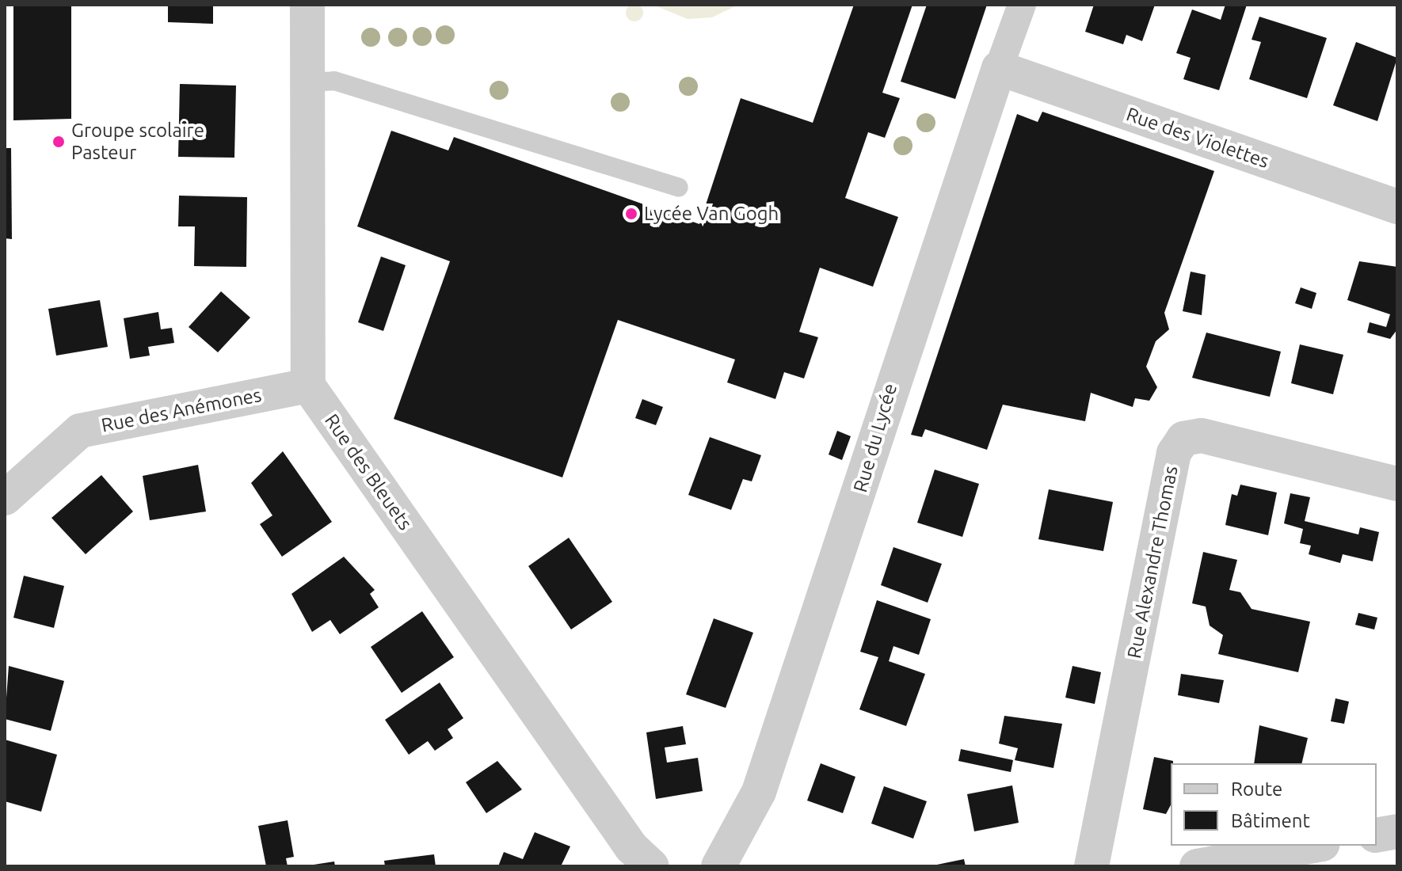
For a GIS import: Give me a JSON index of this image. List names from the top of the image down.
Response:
{
  "streets": {
    "street": [
      "Rue des Violettes",
      "Rue des Anémones",
      "Rue du Lycée",
      "Rue des Bleuets",
      "Rue Alexandre Thomas"
    ]
  },
  "crossings": [
    ["Rue des Violettes", "Rue du Lycée"],
    ["Rue des Anémones", "Rue des Bleuets"]
  ],
  "places": ["Groupe scolaire Pasteur", "Lycée Van Gogh"],
  "legend": ["Route", "Bâtiment"]
}
